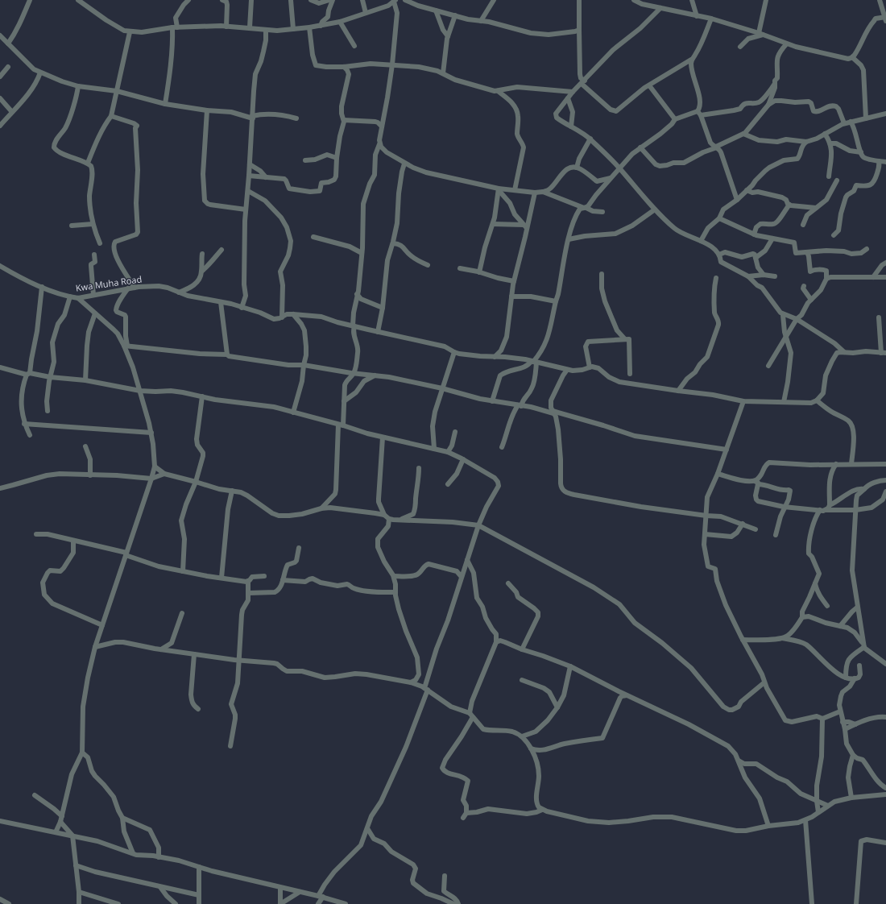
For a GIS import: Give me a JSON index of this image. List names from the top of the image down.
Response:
{
  "streets": {
    "street": ["Kwa Muha Road"]
  }
}
